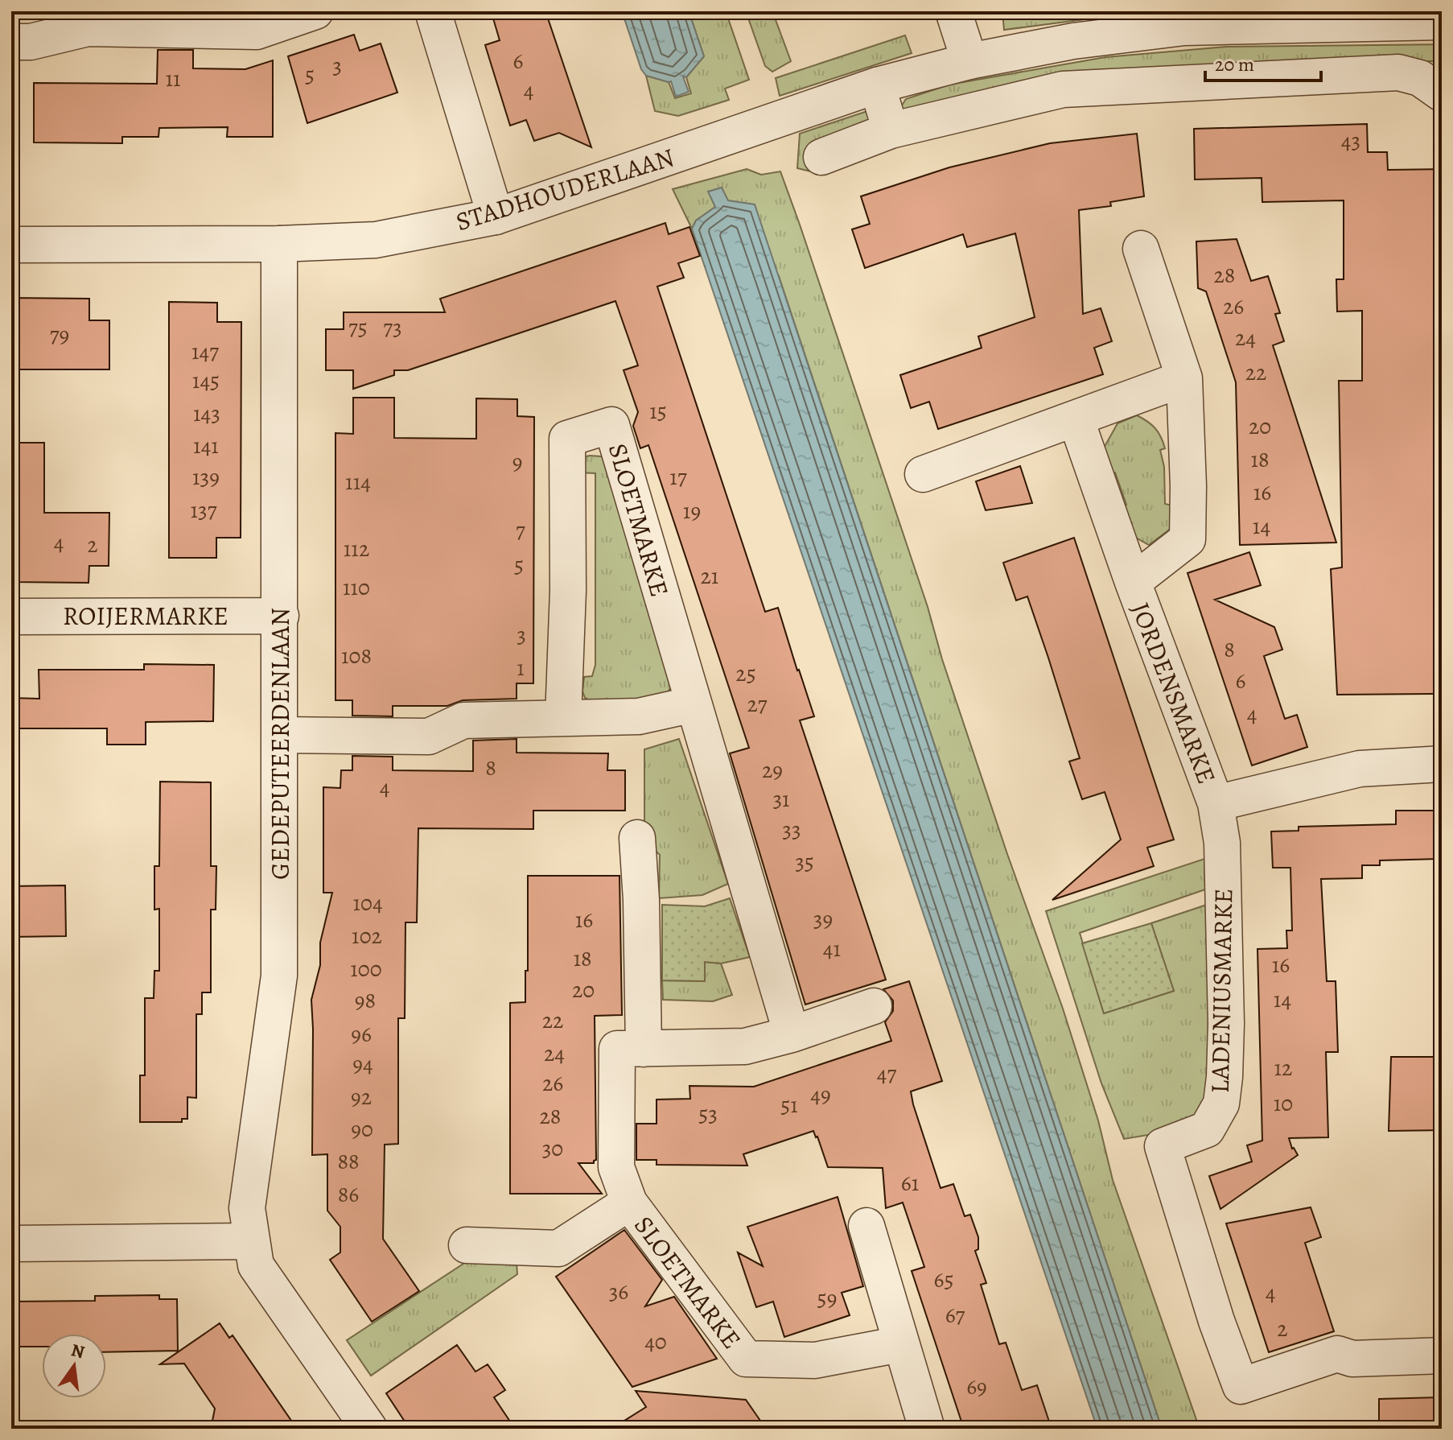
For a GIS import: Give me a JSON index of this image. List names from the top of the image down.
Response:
{
  "streets": {
    "street": [
      "STADHOUDERLAAN",
      "SLOETMARKE",
      "ROIJERMARKE",
      "JORDENSMARKE",
      "GEDEPUTEERDENLAAN",
      "LADENIUSMARKE"
    ]
  },
  "crossings": [
    ["STADHOUDERLAAN", "GEDEPUTEERDENLAAN"],
    ["ROIJERMARKE", "GEDEPUTEERDENLAAN"],
    ["JORDENSMARKE", "LADENIUSMARKE"]
  ],
  "house_numbers": [
    "6",
    "3",
    "5",
    "11",
    "4",
    "43",
    "28",
    "26",
    "75",
    "73",
    "79",
    "24",
    "147",
    "22",
    "145",
    "15",
    "143",
    "20",
    "141",
    "18",
    "9",
    "139",
    "17",
    "114",
    "16",
    "137",
    "19",
    "14",
    "7",
    "4",
    "2",
    "112",
    "5",
    "21",
    "110",
    "3",
    "8",
    "108",
    "1",
    "25",
    "6",
    "27",
    "4",
    "8",
    "29",
    "4",
    "31",
    "33",
    "35",
    "104",
    "39",
    "16",
    "102",
    "41",
    "18",
    "16",
    "100",
    "20",
    "14",
    "98",
    "22",
    "96",
    "24",
    "94",
    "12",
    "47",
    "26",
    "49",
    "92",
    "10",
    "51",
    "53",
    "28",
    "90",
    "30",
    "88",
    "61",
    "86",
    "65",
    "36",
    "4",
    "59",
    "67",
    "2",
    "40",
    "69"
  ],
  "scale_bar": "20 m",
  "north": "top"
}
